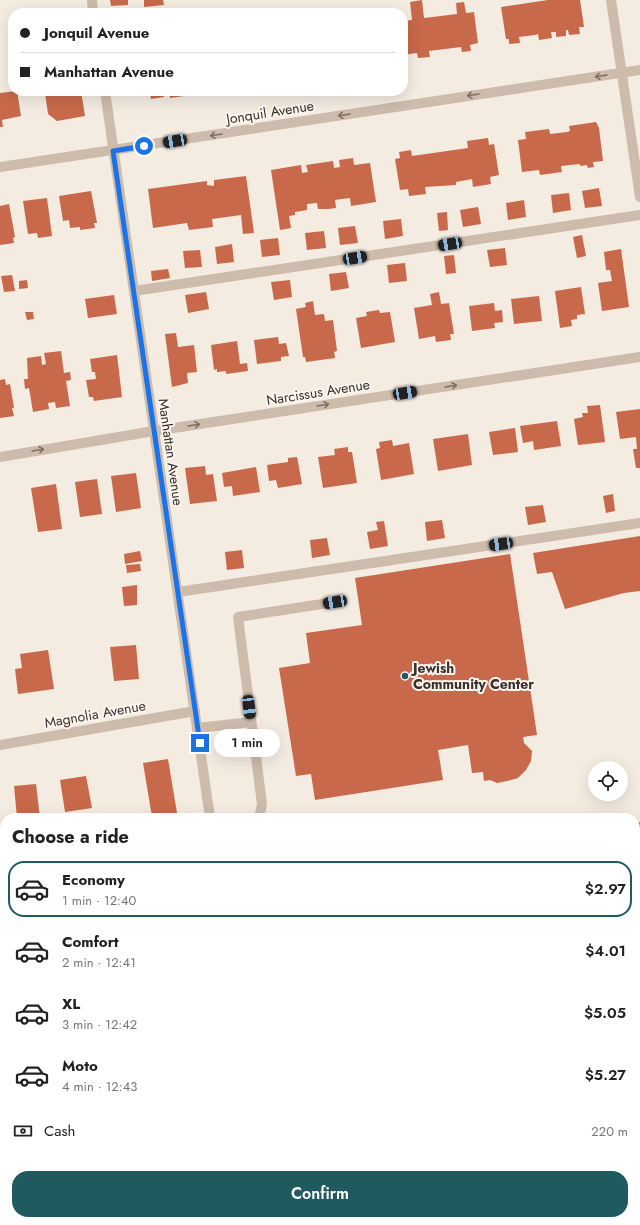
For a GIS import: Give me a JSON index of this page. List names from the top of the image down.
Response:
{
  "streets": {
    "street": [
      "Jonquil Avenue",
      "Narcissus Avenue",
      "Manhattan Avenue",
      "Magnolia Avenue"
    ]
  },
  "crossings": [
    ["Jonquil Avenue", "Manhattan Avenue"],
    ["Narcissus Avenue", "Manhattan Avenue"],
    ["Manhattan Avenue", "Magnolia Avenue"]
  ],
  "one_way": ["Jonquil Avenue", "Narcissus Avenue"],
  "places": ["Jewish Community Center"],
  "page": {
    "banner": ["Jonquil Avenue", "Manhattan Avenue"],
    "bubble": "1 min",
    "heading": "Choose a ride",
    "list": [
      {
        "name": "Economy",
        "note": "1 min · 12:40",
        "value": "$2.97"
      },
      {
        "name": "Comfort",
        "note": "2 min · 12:41",
        "value": "$4.01"
      },
      {
        "name": "XL",
        "note": "3 min · 12:42",
        "value": "$5.05"
      },
      {
        "name": "Moto",
        "note": "4 min · 12:43",
        "value": "$5.27"
      }
    ],
    "pay": ["Cash", "220 m"],
    "buttons": "Confirm"
  }
}
